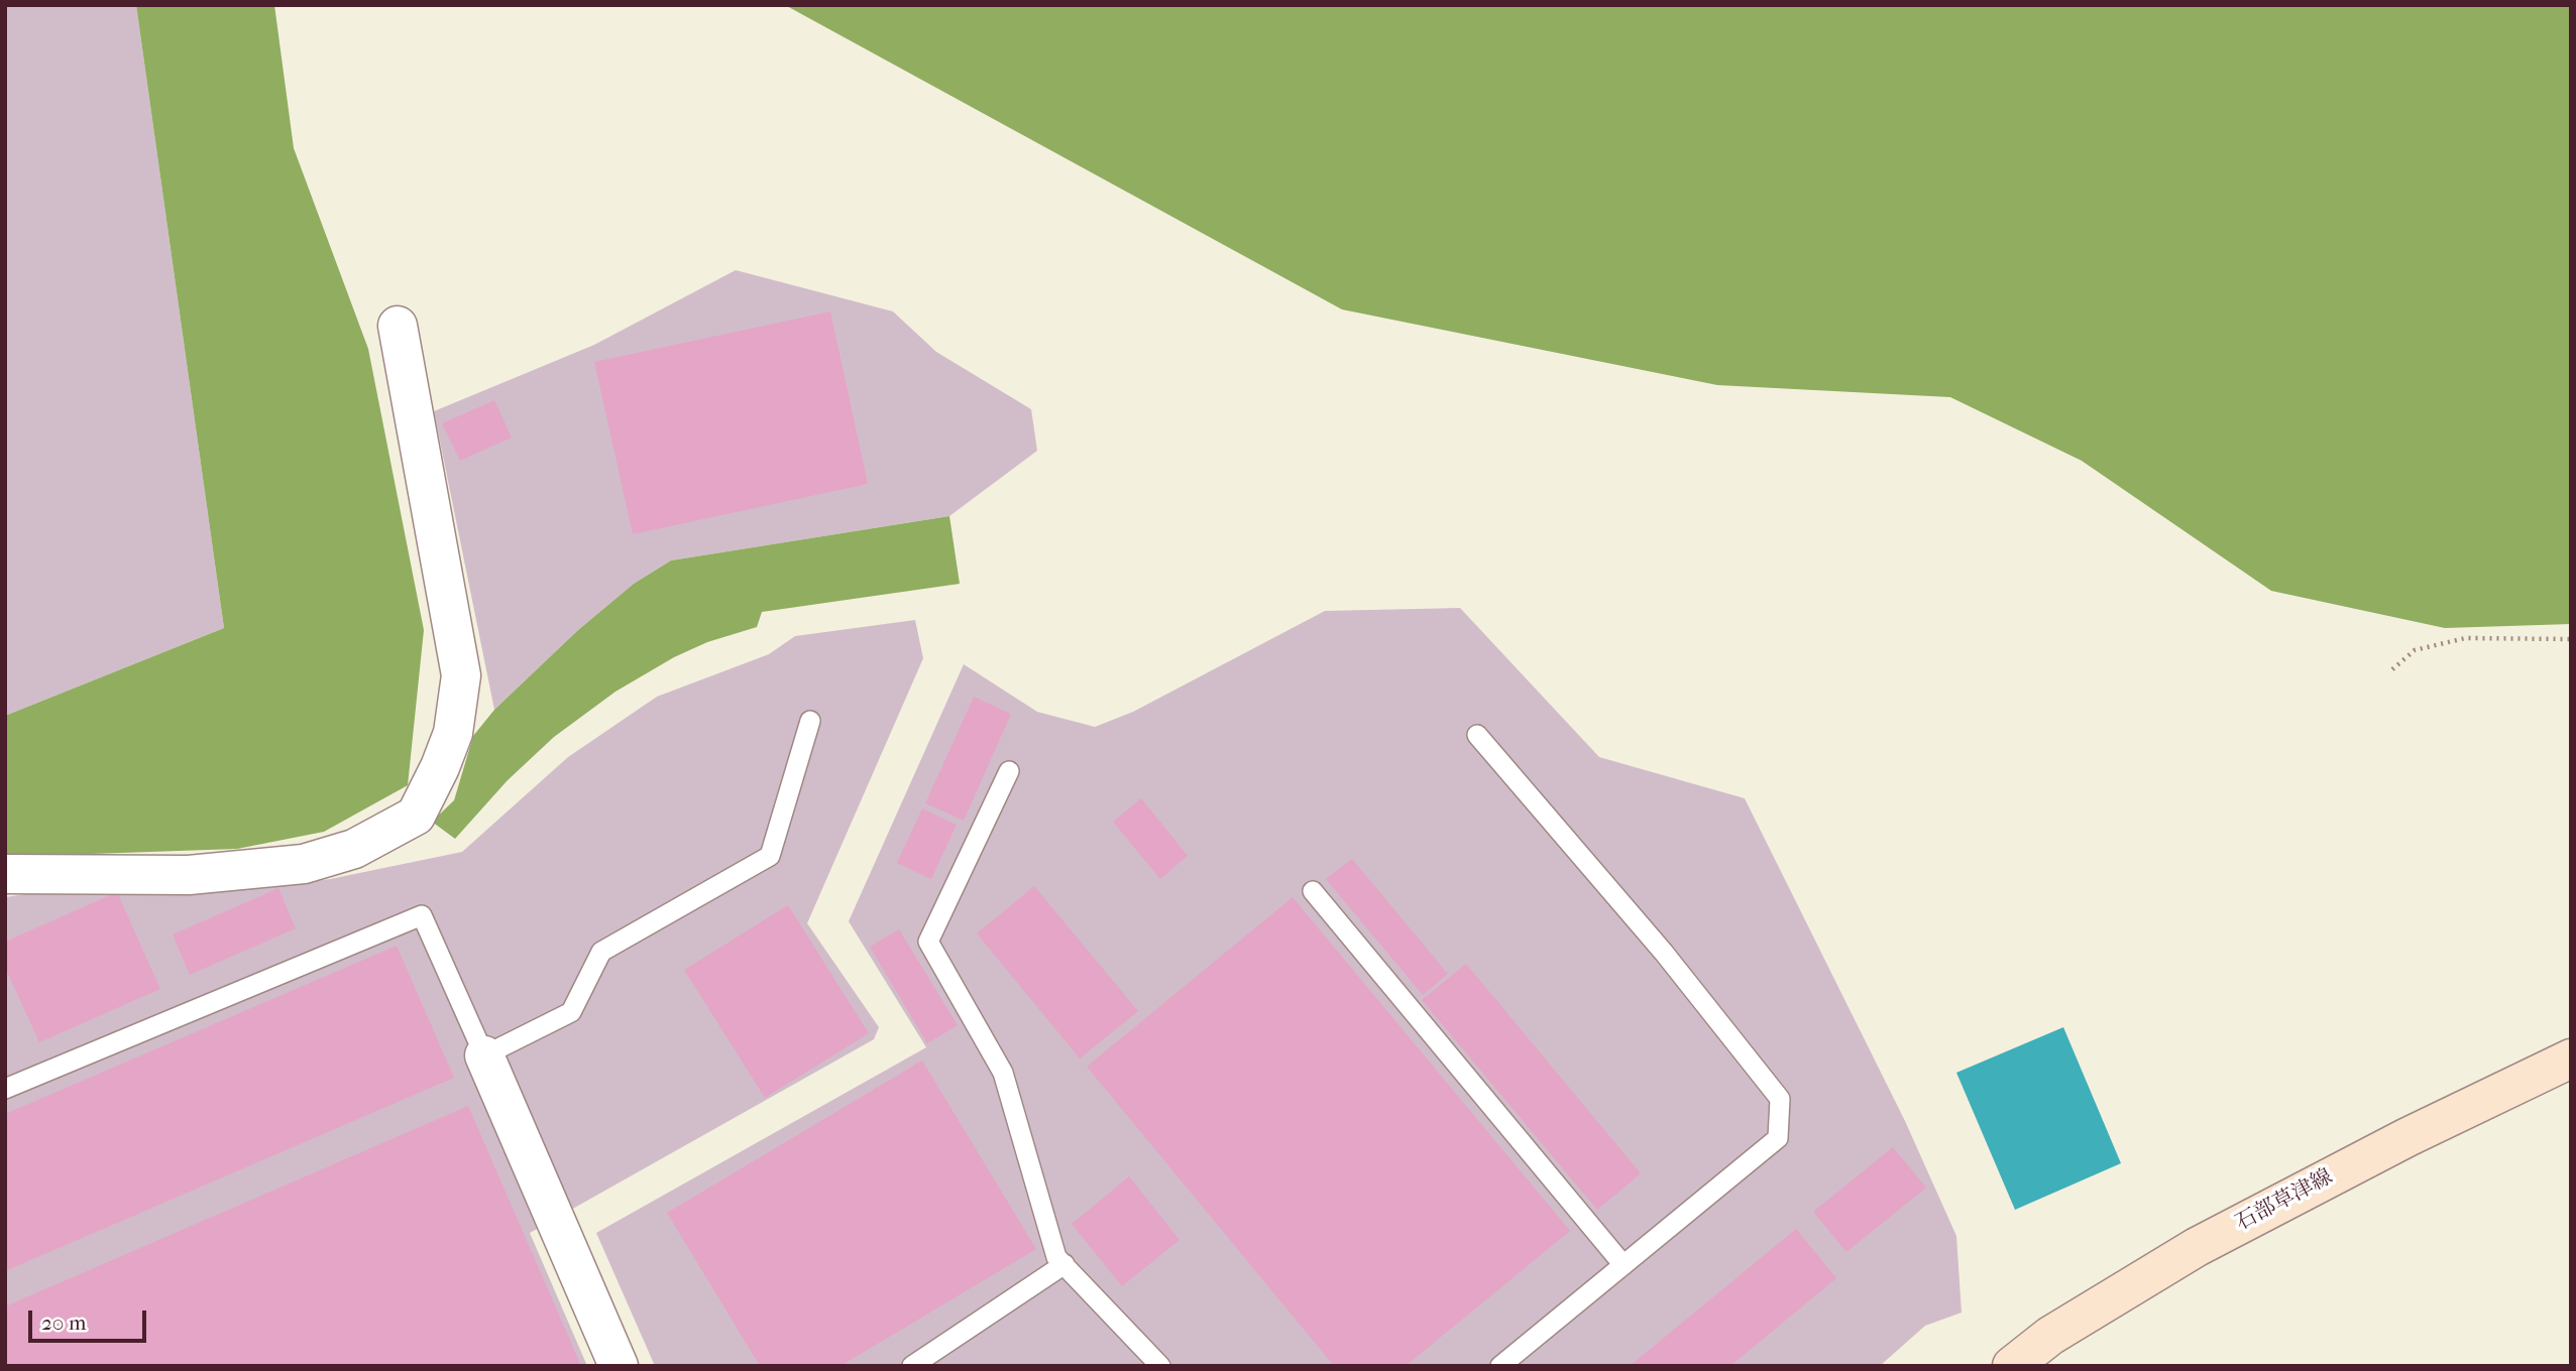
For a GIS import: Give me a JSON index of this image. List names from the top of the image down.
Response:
{
  "streets": {
    "main road": ["石部草津線"]
  },
  "scale_bar": "20 m"
}
